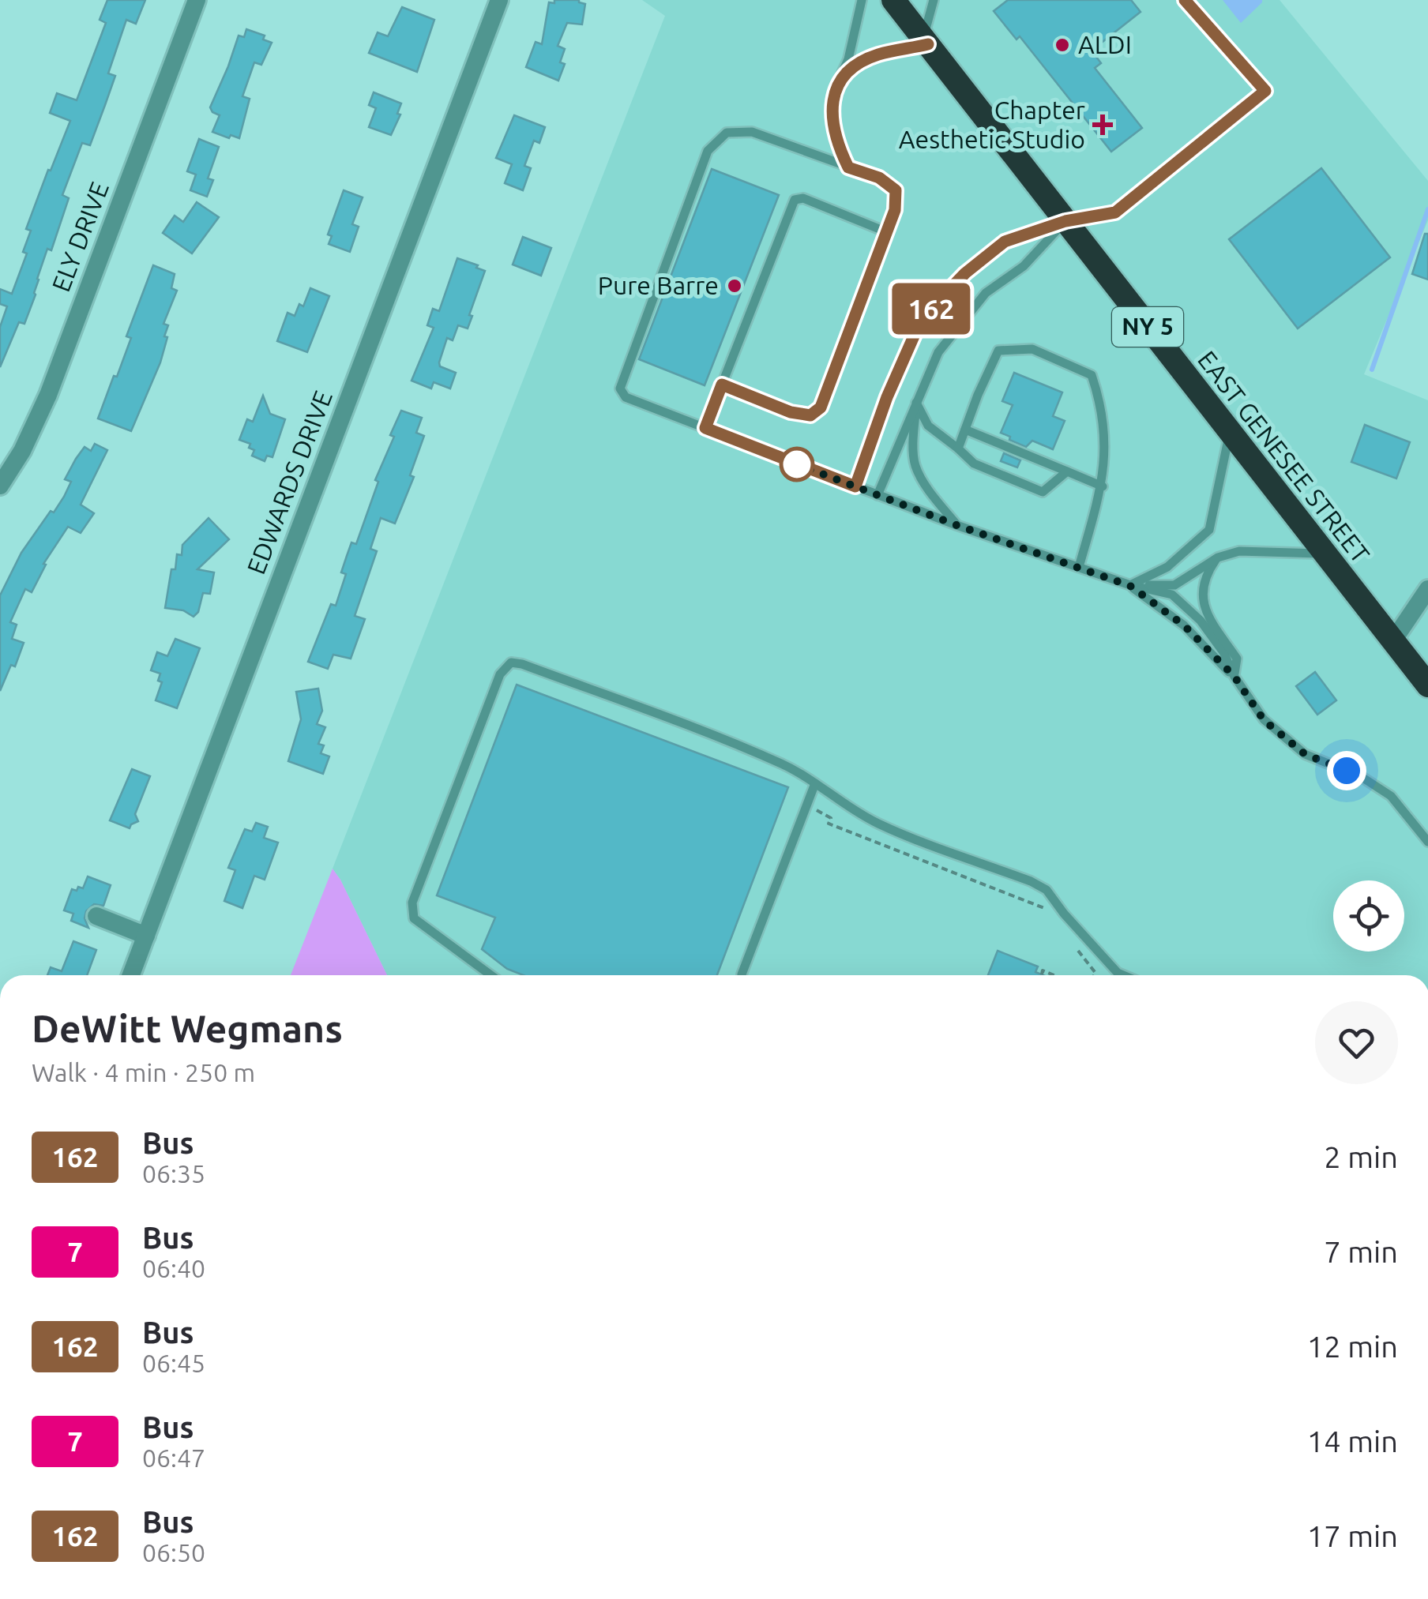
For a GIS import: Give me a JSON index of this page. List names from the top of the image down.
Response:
{
  "streets": {
    "highway": ["NY 5", "EAST GENESEE STREET"],
    "street": ["ELY DRIVE", "EDWARDS DRIVE"]
  },
  "places": {
    "other": ["ALDI", "Pure Barre"],
    "health": ["Chapter Aesthetic Studio"]
  },
  "lines": ["bus line 162"],
  "page": {
    "on_map": "162",
    "heading": ["DeWitt Wegmans", "Walk · 4 min · 250 m"],
    "list": [
      {
        "mark": "162",
        "name": "Bus",
        "note": "06:35",
        "value": "2 min"
      },
      {
        "mark": "7",
        "name": "Bus",
        "note": "06:40",
        "value": "7 min"
      },
      {
        "mark": "162",
        "name": "Bus",
        "note": "06:45",
        "value": "12 min"
      },
      {
        "mark": "7",
        "name": "Bus",
        "note": "06:47",
        "value": "14 min"
      },
      {
        "mark": "162",
        "name": "Bus",
        "note": "06:50",
        "value": "17 min"
      }
    ]
  }
}
